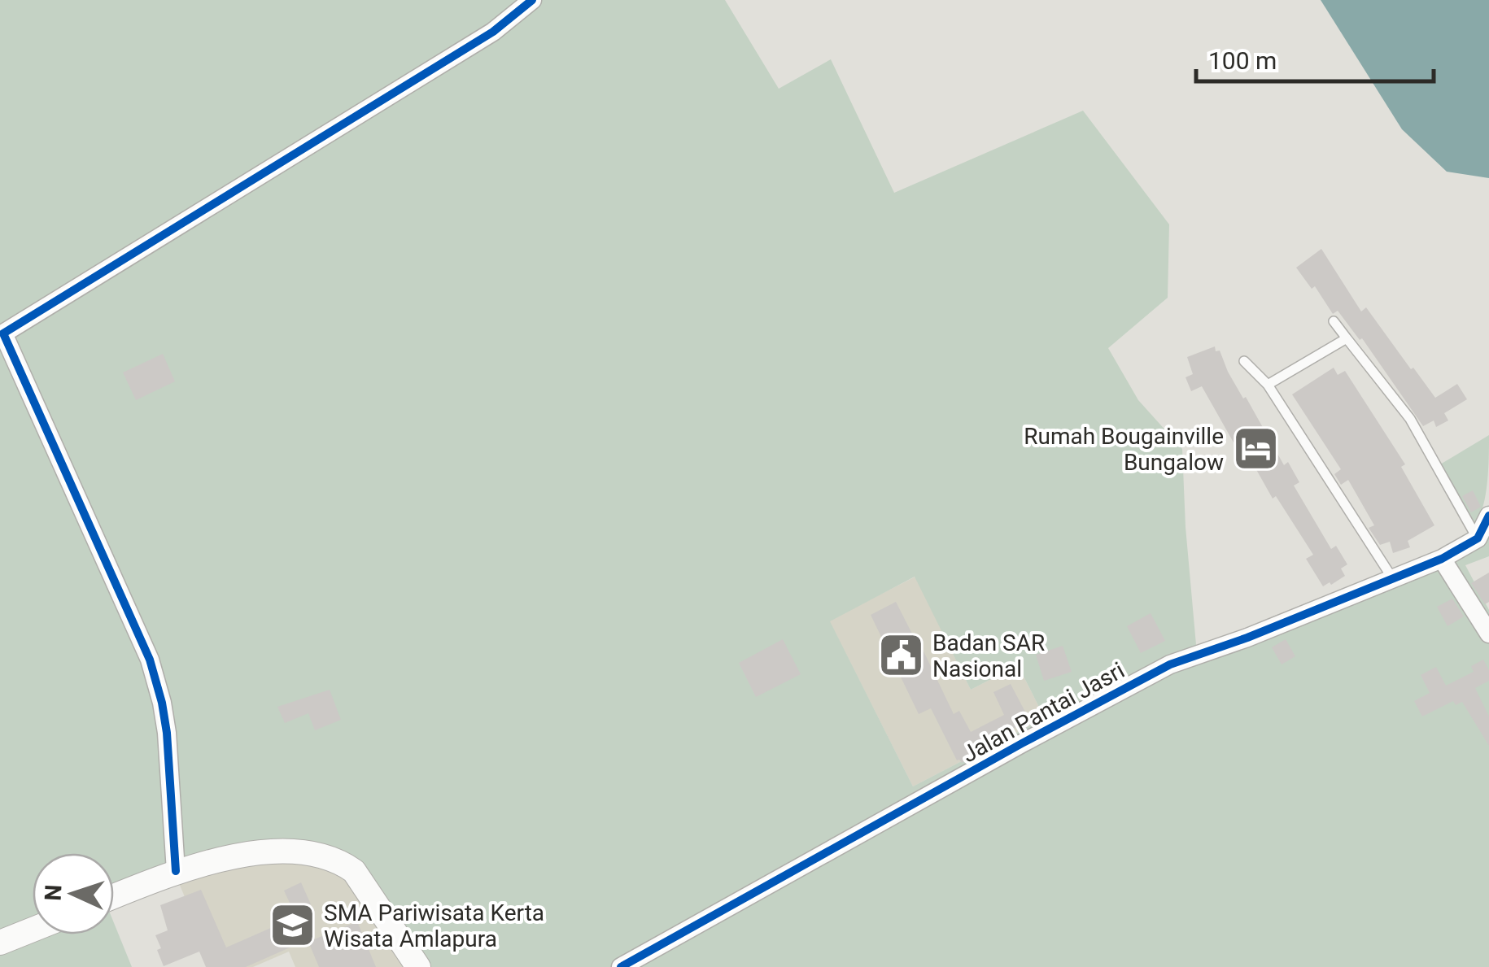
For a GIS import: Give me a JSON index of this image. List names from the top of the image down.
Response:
{
  "streets": {
    "street": ["Jalan Pantai Jasri"]
  },
  "places": {
    "hotel": ["Rumah Bougainville Bungalow"],
    "public building": ["Badan SAR Nasional"],
    "school or university": ["SMA Pariwisata Kerta Wisata Amlapura"]
  },
  "scale_bar": "100 m",
  "north": "left"
}
